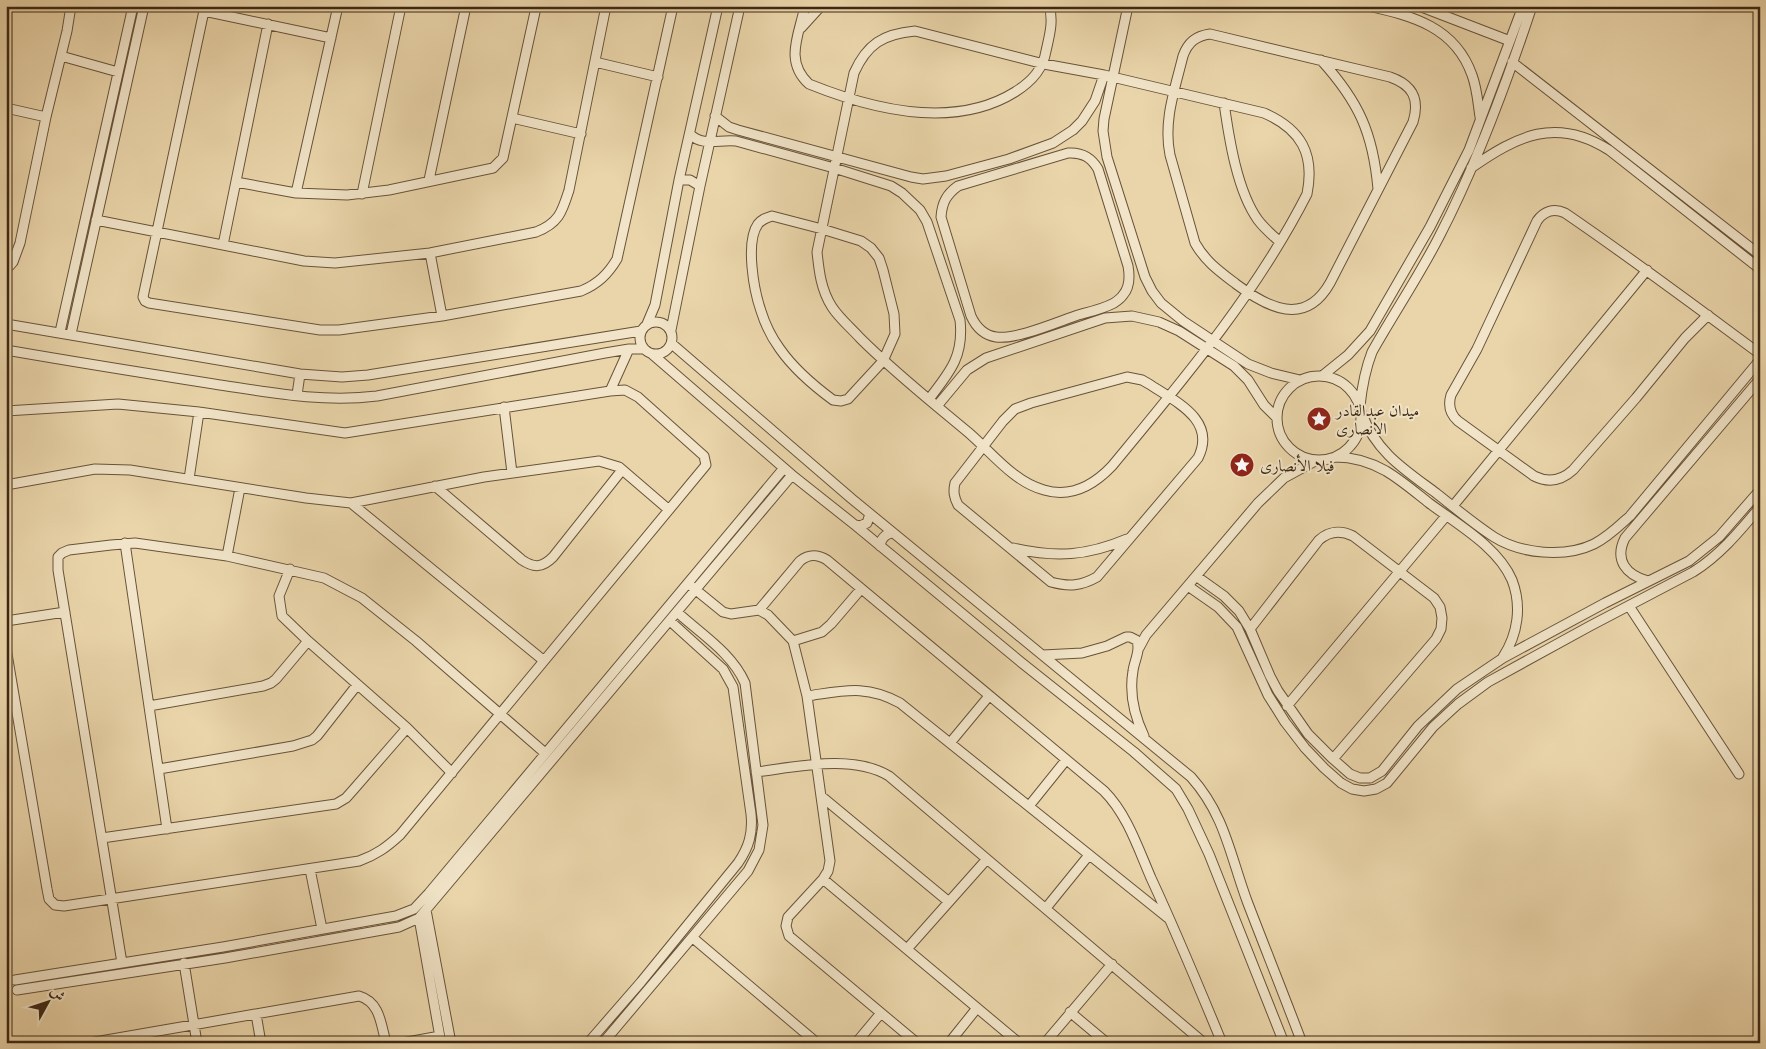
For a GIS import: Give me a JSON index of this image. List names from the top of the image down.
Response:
{
  "places": {
    "place": ["ميدان عبدالقادر الانصارى", "فيلا الأنصارى"]
  },
  "north": "top right"
}
